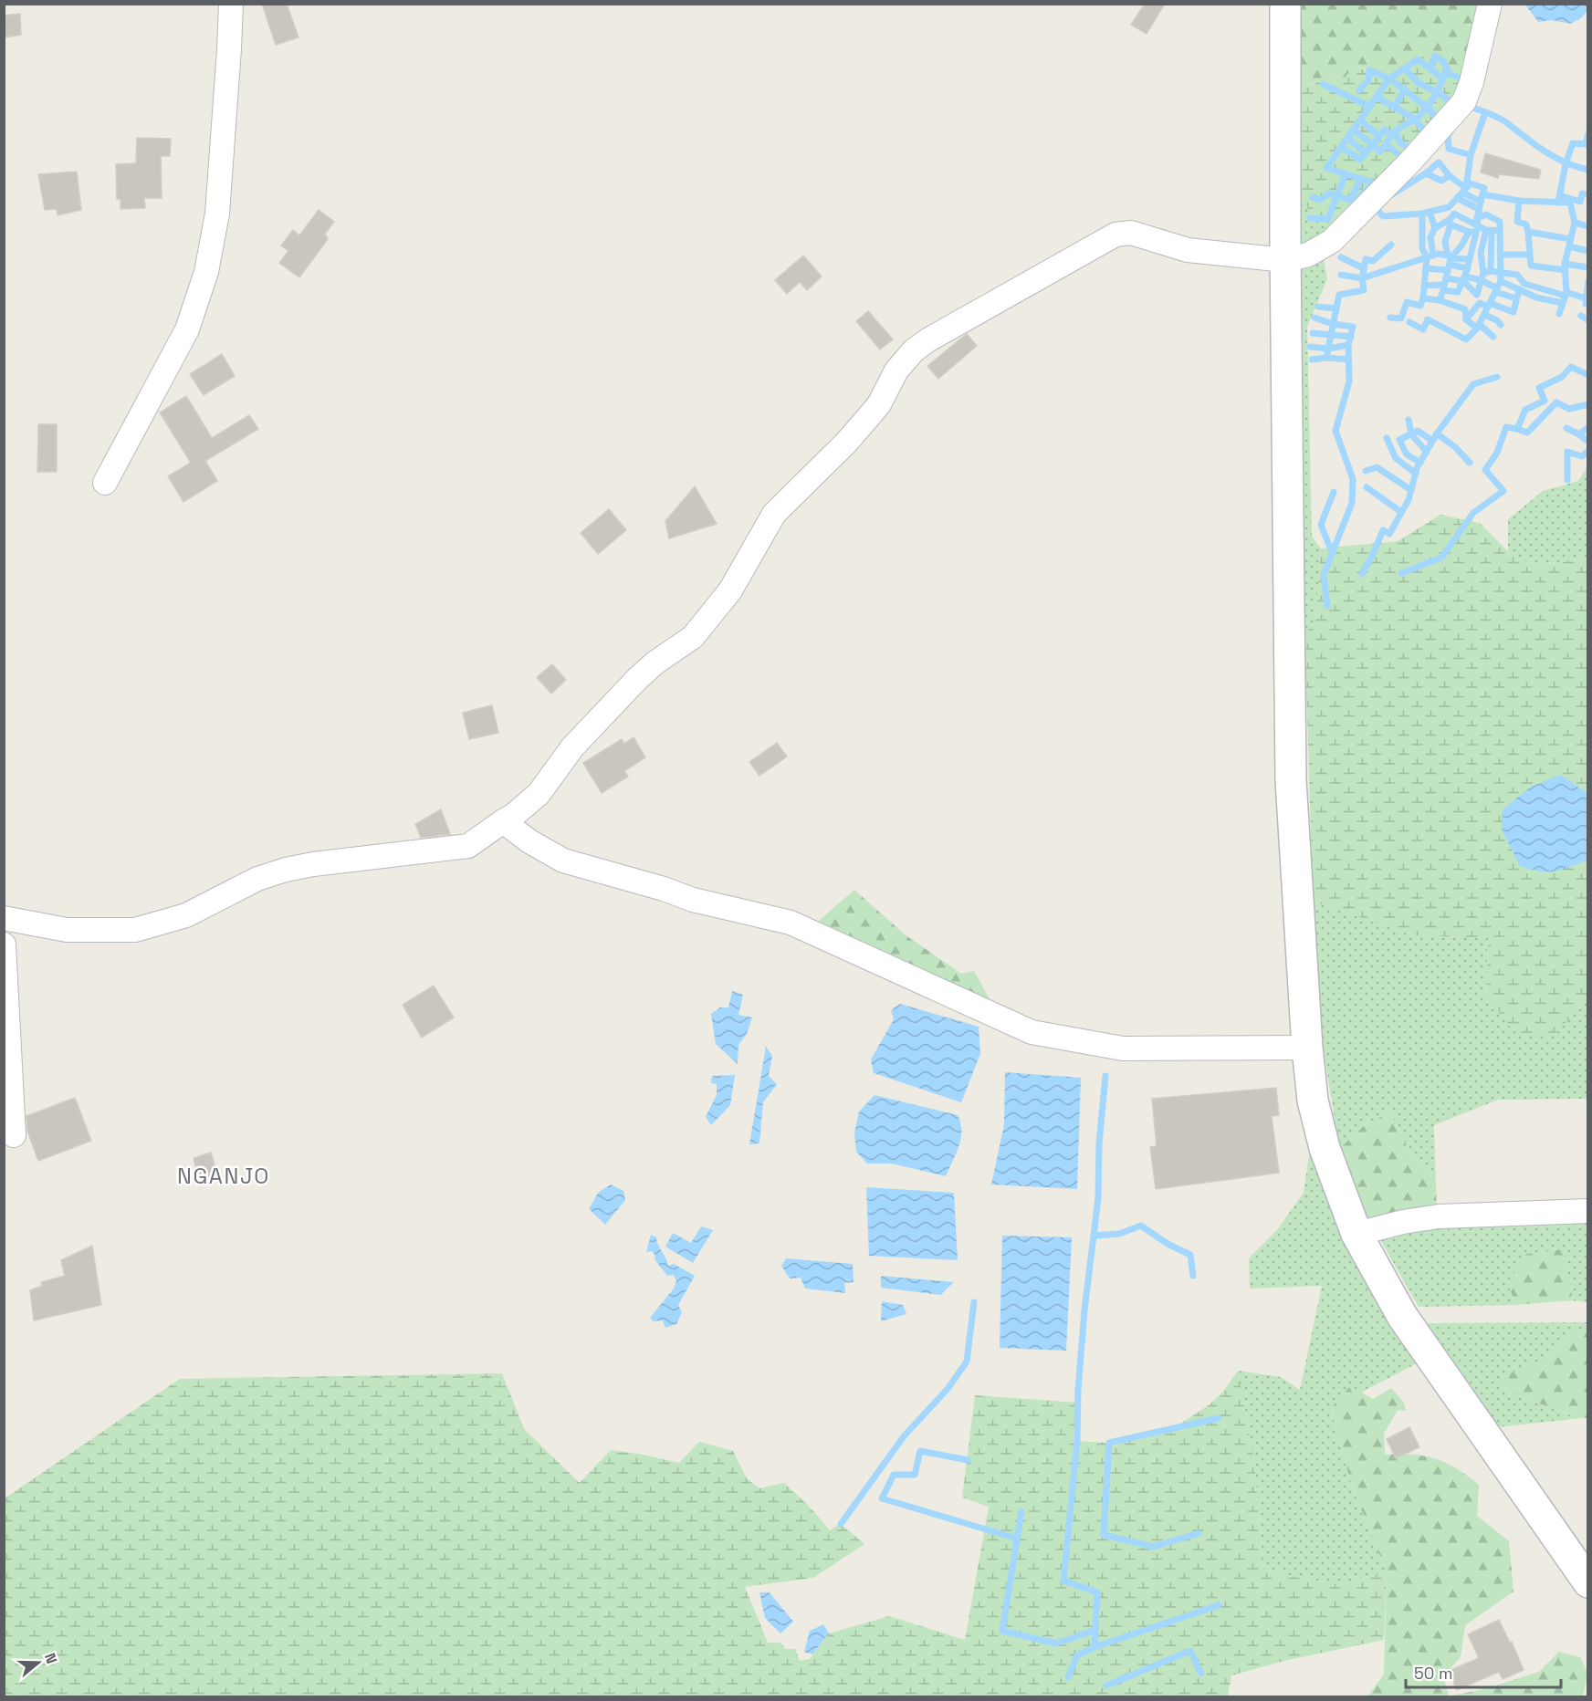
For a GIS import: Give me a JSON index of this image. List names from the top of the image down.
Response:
{
  "districts": ["NGANJO"],
  "scale_bar": "50 m",
  "north": "right"
}
